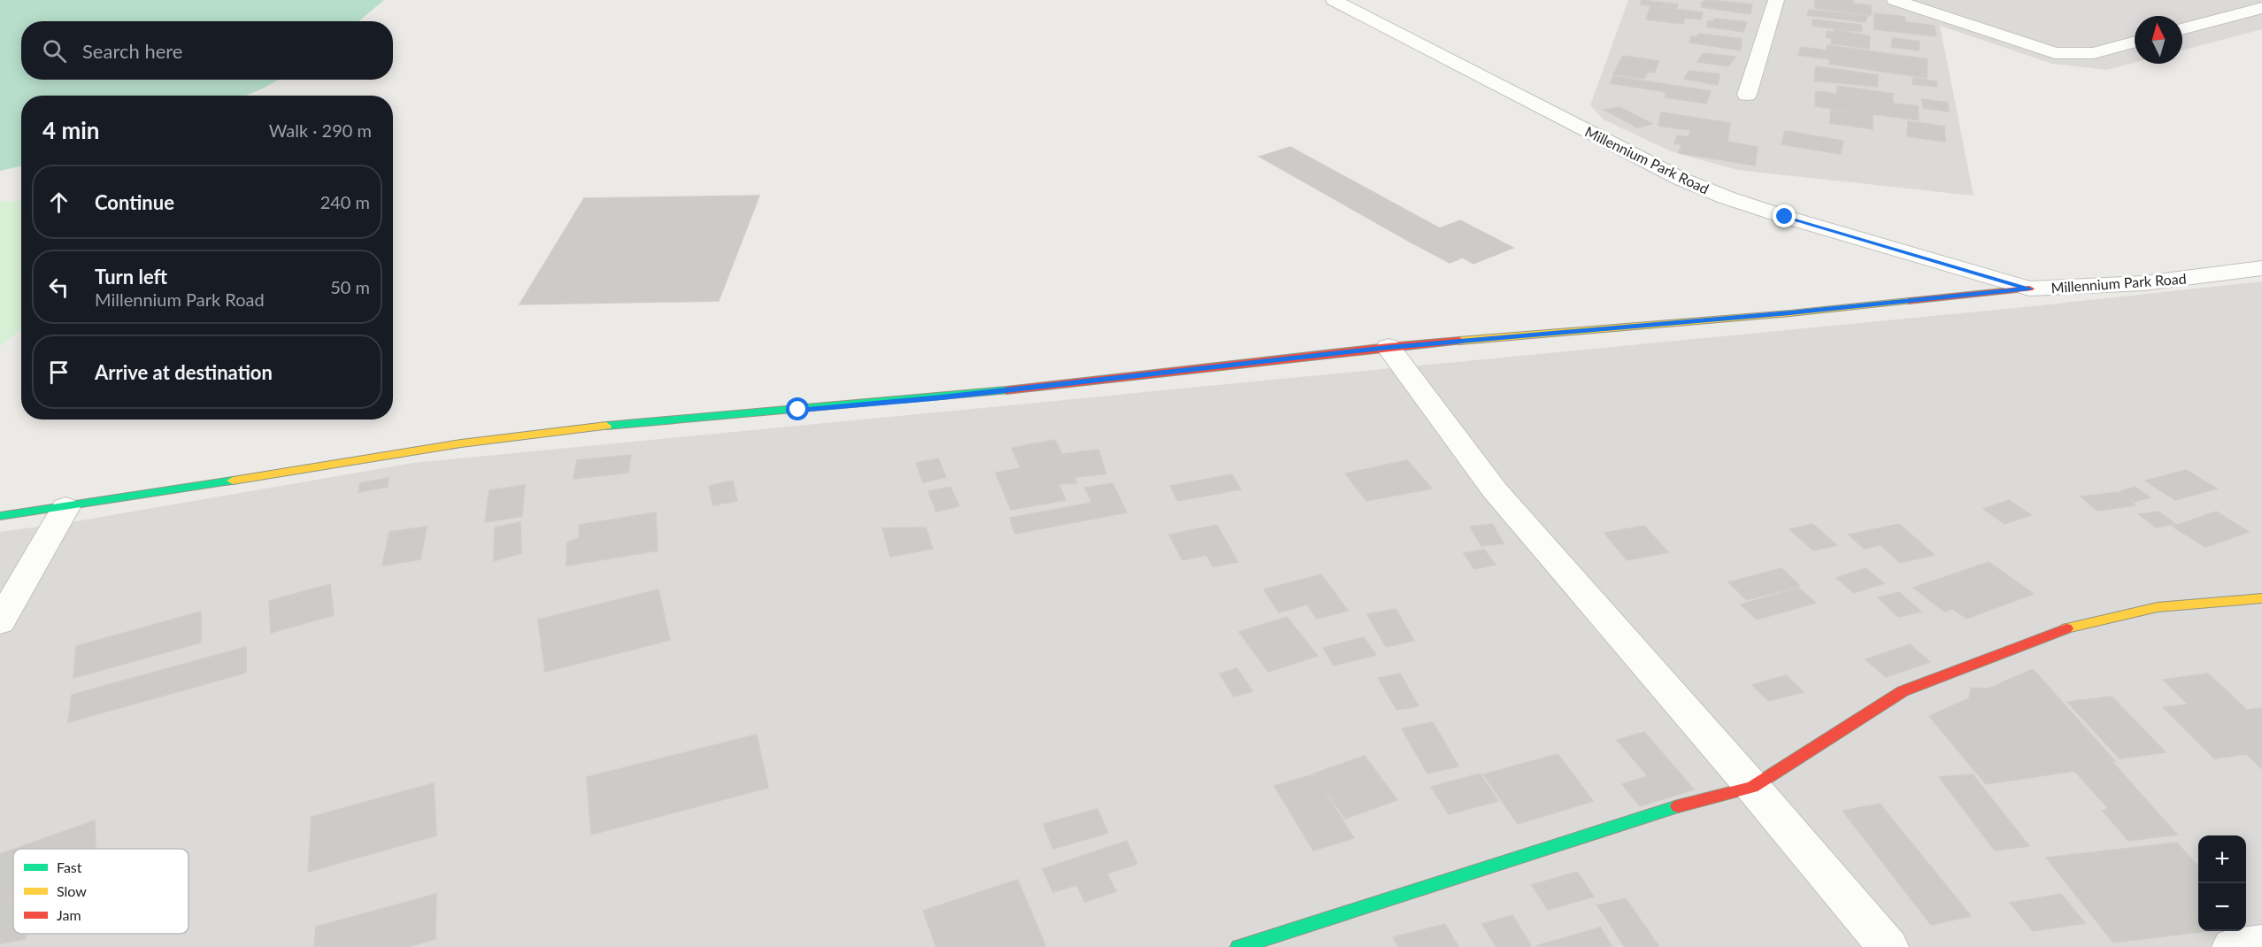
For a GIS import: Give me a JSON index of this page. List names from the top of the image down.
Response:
{
  "streets": {
    "street": ["Millennium Park Road"]
  },
  "legend": ["Fast", "Slow", "Jam"],
  "north": "top",
  "page": {
    "search": "Search here",
    "heading": ["4 min", "Walk · 290 m"],
    "list": [
      ["Continue", "240 m"],
      ["Turn left", "Millennium Park Road", "50 m"],
      "Arrive at destination"
    ],
    "map_buttons": ["+", "−"]
  }
}
